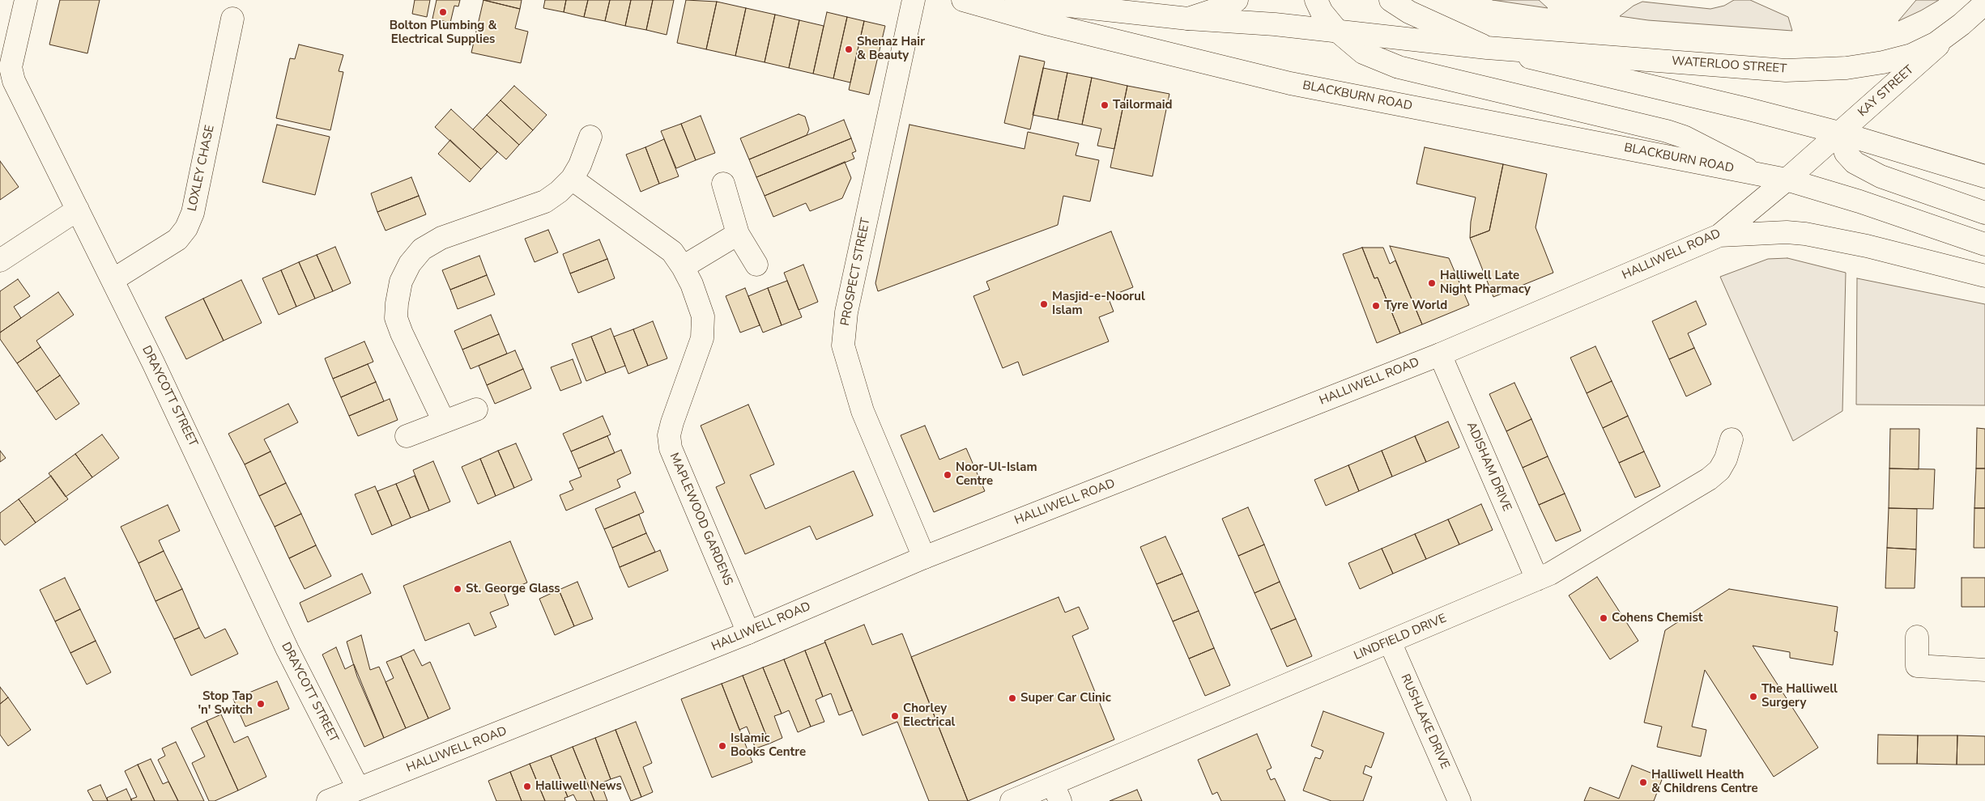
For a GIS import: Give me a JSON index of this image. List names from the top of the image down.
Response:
{
  "streets": {
    "main road": [
      "WATERLOO STREET",
      "KAY STREET",
      "BLACKBURN ROAD",
      "LOXLEY CHASE",
      "HALLIWELL ROAD",
      "PROSPECT STREET",
      "DRAYCOTT STREET",
      "ADISHAM DRIVE",
      "MAPLEWOOD GARDENS",
      "LINDFIELD DRIVE",
      "RUSHLAKE DRIVE"
    ]
  },
  "crossings": [
    ["WATERLOO STREET", "KAY STREET"],
    ["KAY STREET", "BLACKBURN ROAD"],
    ["KAY STREET", "HALLIWELL ROAD"],
    ["BLACKBURN ROAD", "HALLIWELL ROAD"],
    ["LOXLEY CHASE", "DRAYCOTT STREET"],
    ["HALLIWELL ROAD", "PROSPECT STREET"],
    ["HALLIWELL ROAD", "DRAYCOTT STREET"],
    ["HALLIWELL ROAD", "ADISHAM DRIVE"],
    ["HALLIWELL ROAD", "MAPLEWOOD GARDENS"],
    ["ADISHAM DRIVE", "LINDFIELD DRIVE"],
    ["LINDFIELD DRIVE", "RUSHLAKE DRIVE"]
  ],
  "places": [
    "Bolton Plumbing & Electrical Supplies",
    "Shenaz Hair & Beauty",
    "Tailormaid",
    "Halliwell Late Night Pharmacy",
    "Masjid-e-Noorul Islam",
    "Tyre World",
    "Noor-Ul-Islam Centre",
    "St. George Glass",
    "Cohens Chemist",
    "The Halliwell Surgery",
    "Super Car Clinic",
    "Stop Tap 'n' Switch",
    "Chorley Electrical",
    "Islamic Books Centre",
    "Halliwell Health & Childrens Centre",
    "Halliwell News"
  ]
}
